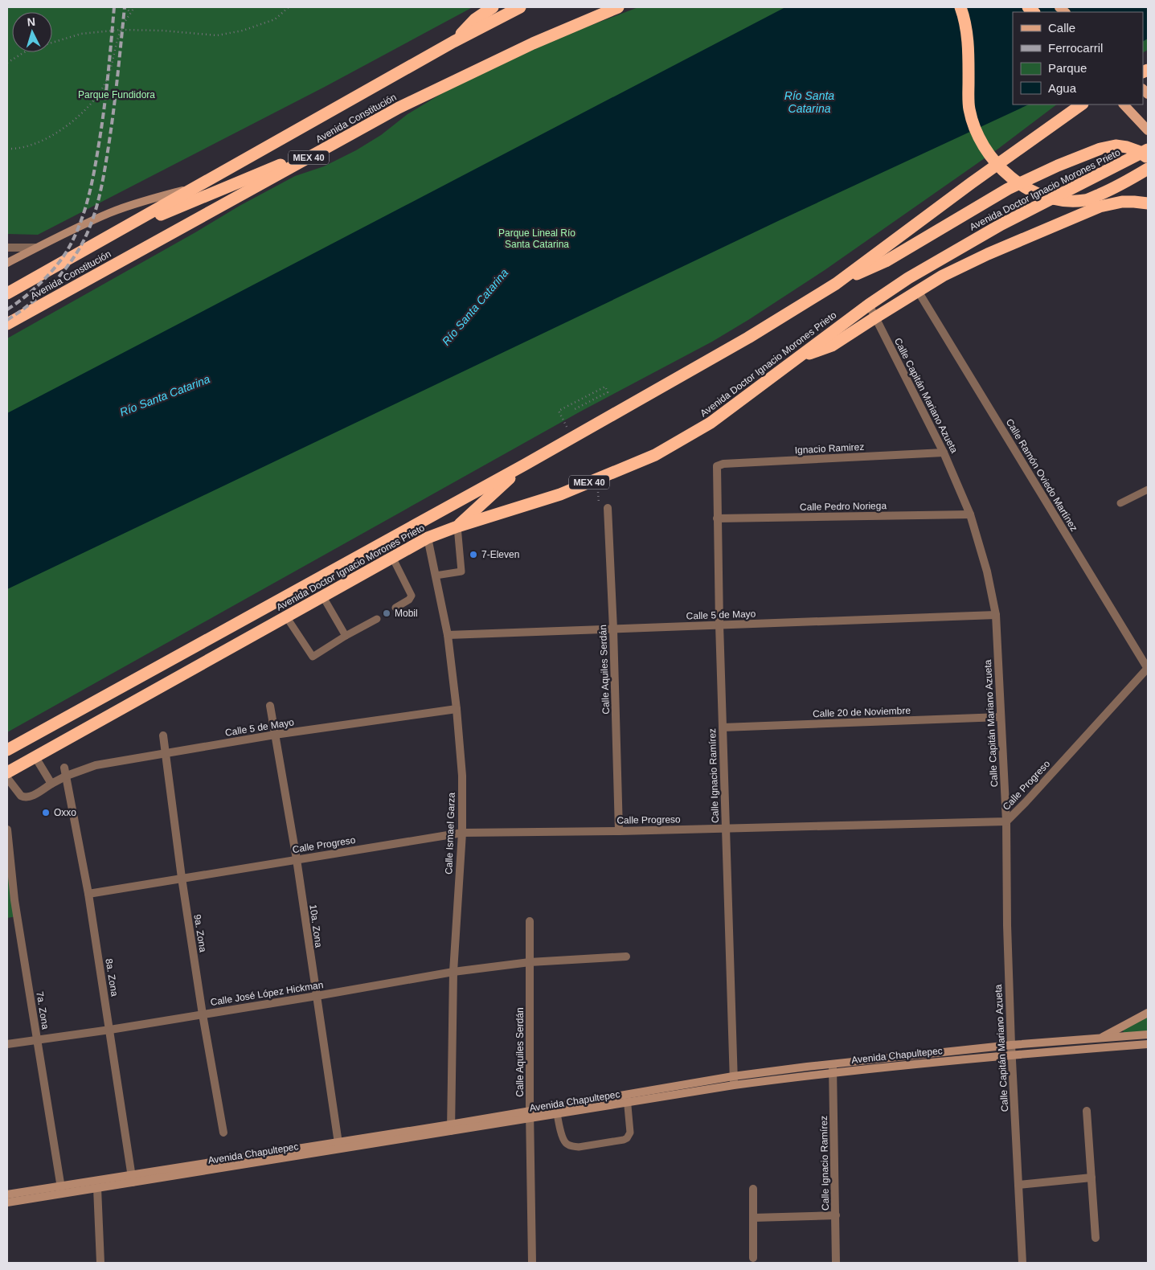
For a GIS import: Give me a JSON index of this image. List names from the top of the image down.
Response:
{
  "streets": {
    "highway": ["Avenida Constitución", "MEX 40", "Avenida Doctor Ignacio Morones Prieto"],
    "main road": ["Avenida Chapultepec"],
    "street": [
      "Calle Capitán Mariano Azueta",
      "Ignacio Ramirez",
      "Calle Ramón Oviedo Martínez",
      "Calle Pedro Noriega",
      "Calle 5 de Mayo",
      "Calle Aquiles Serdán",
      "Calle 20 de Noviembre",
      "Calle Ignacio Ramírez",
      "Calle Progreso",
      "Calle Ismael Garza",
      "10a. Zona",
      "9a. Zona",
      "8a. Zona",
      "Calle José López Hickman",
      "7a. Zona"
    ]
  },
  "crossings": [
    ["Avenida Doctor Ignacio Morones Prieto", "Calle Capitán Mariano Azueta"],
    ["Avenida Doctor Ignacio Morones Prieto", "Calle Ismael Garza"],
    ["Calle Capitán Mariano Azueta", "Ignacio Ramirez"],
    ["Calle Capitán Mariano Azueta", "Calle Pedro Noriega"],
    ["Calle Capitán Mariano Azueta", "Calle 5 de Mayo"],
    ["Calle Capitán Mariano Azueta", "Calle 20 de Noviembre"],
    ["Calle Capitán Mariano Azueta", "Calle Progreso"],
    ["Calle Capitán Mariano Azueta", "Avenida Chapultepec"],
    ["Ignacio Ramirez", "Calle Ignacio Ramírez"],
    ["Calle Ramón Oviedo Martínez", "Calle Progreso"],
    ["Calle Pedro Noriega", "Calle Ignacio Ramírez"],
    ["Calle 5 de Mayo", "Calle Aquiles Serdán"],
    ["Calle 5 de Mayo", "Calle Ignacio Ramírez"],
    ["Calle 5 de Mayo", "Calle Ismael Garza"],
    ["Calle 5 de Mayo", "10a. Zona"],
    ["Calle 5 de Mayo", "9a. Zona"],
    ["Calle 5 de Mayo", "8a. Zona"],
    ["Calle Aquiles Serdán", "Calle Progreso"],
    ["Calle Aquiles Serdán", "Calle José López Hickman"],
    ["Calle Aquiles Serdán", "Avenida Chapultepec"],
    ["Calle 20 de Noviembre", "Calle Ignacio Ramírez"],
    ["Calle Ignacio Ramírez", "Calle Progreso"],
    ["Calle Ignacio Ramírez", "Avenida Chapultepec"],
    ["Calle Progreso", "Calle Ismael Garza"],
    ["Calle Progreso", "10a. Zona"],
    ["Calle Progreso", "9a. Zona"],
    ["Calle Progreso", "8a. Zona"],
    ["Calle Ismael Garza", "Calle José López Hickman"],
    ["Calle Ismael Garza", "Avenida Chapultepec"],
    ["10a. Zona", "Calle José López Hickman"],
    ["10a. Zona", "Avenida Chapultepec"],
    ["9a. Zona", "Calle José López Hickman"],
    ["8a. Zona", "Calle José López Hickman"],
    ["8a. Zona", "Avenida Chapultepec"],
    ["Calle José López Hickman", "7a. Zona"],
    ["7a. Zona", "Avenida Chapultepec"]
  ],
  "water": ["Río Santa Catarina"],
  "parks": ["Parque Fundidora", "Parque Lineal Río Santa Catarina"],
  "places": ["7-Eleven", "Mobil", "Oxxo"],
  "legend": [
    "Calle",
    "Ferrocarril",
    "Parque",
    "Agua"
  ],
  "north": "top"
}
